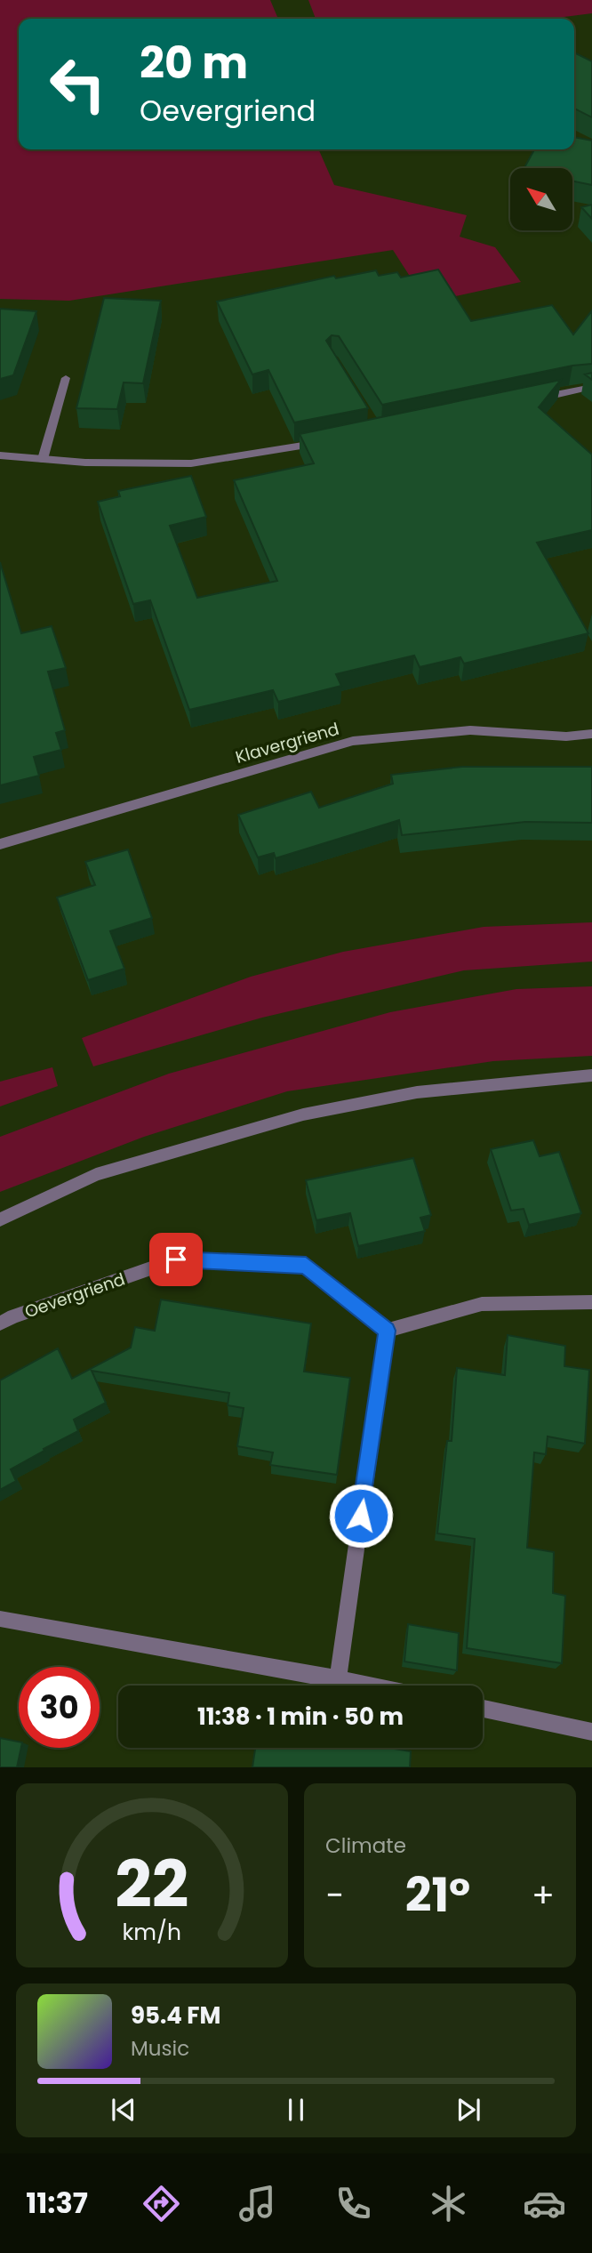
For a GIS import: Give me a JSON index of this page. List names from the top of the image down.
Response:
{
  "streets": {
    "street": ["Klavergriend", "Oevergriend"]
  },
  "north": "top left",
  "page": {
    "turn": ["20 m", "Oevergriend"],
    "limit": "30",
    "trip": "11:38 · 1 min · 50 m",
    "tile": "Climate",
    "heat": ["−", "21°", "+"],
    "song": ["95.4 FM", "Music"],
    "tabs": "11:37",
    "gauge": ["22", "km/h"]
  }
}
